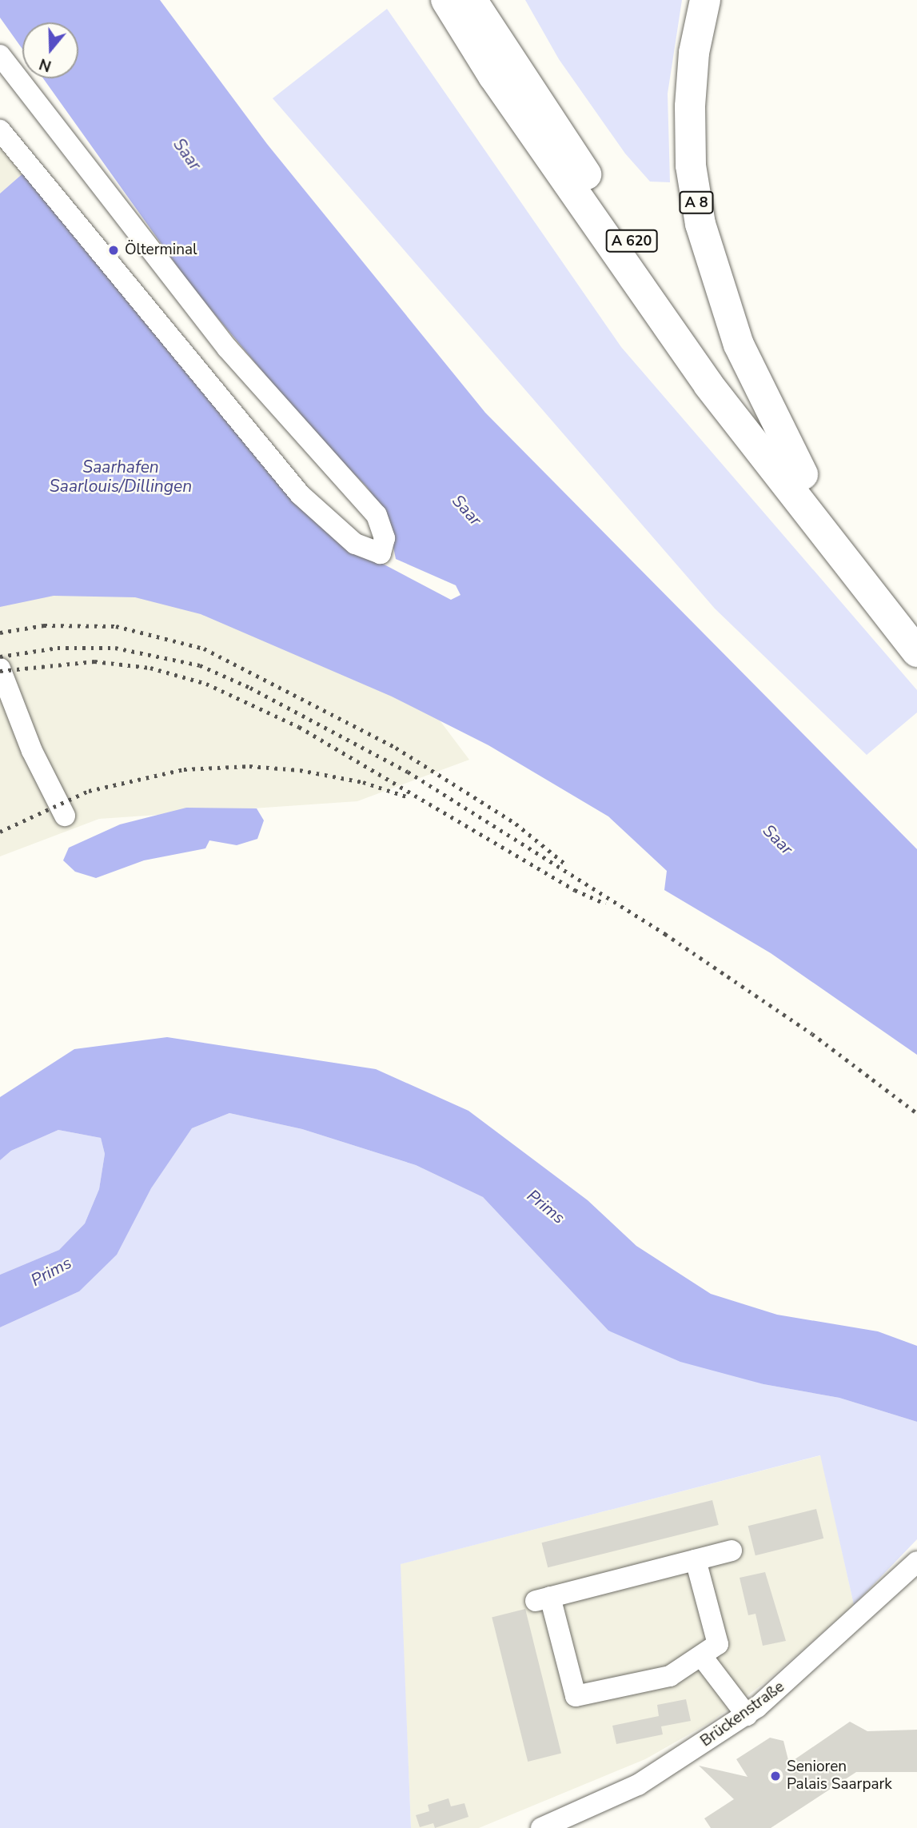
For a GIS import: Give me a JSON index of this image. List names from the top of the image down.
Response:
{
  "streets": {
    "highway": ["A 8", "A 620"],
    "street": ["Brückenstraße"]
  },
  "crossings": [
    ["A 8", "A 620"]
  ],
  "water": ["Saar", "Saarhafen Saarlouis/Dillingen", "Prims"],
  "places": ["Ölterminal", "Senioren Palais Saarpark"],
  "north": "bottom"
}
